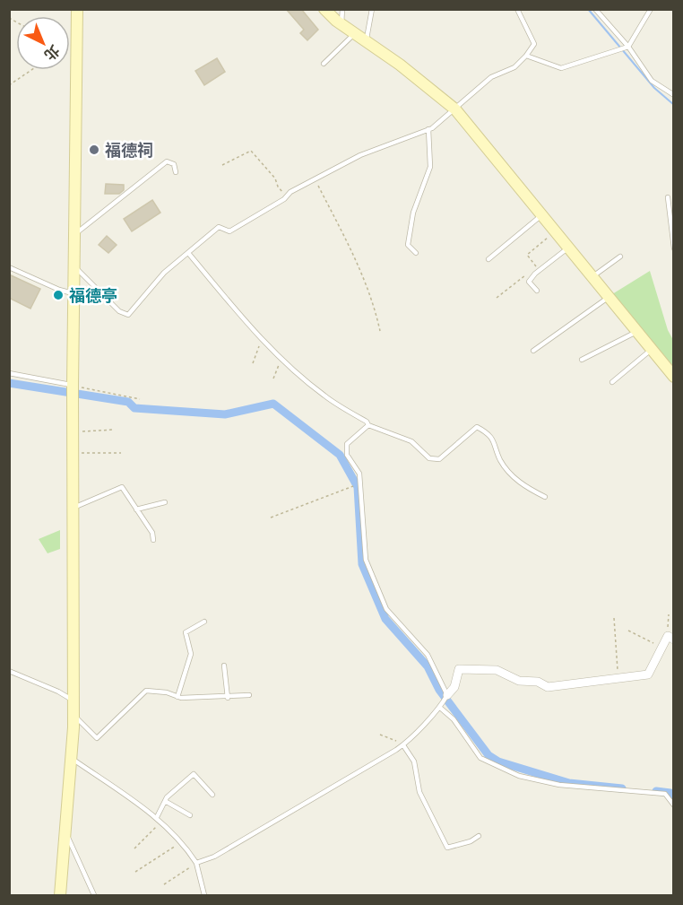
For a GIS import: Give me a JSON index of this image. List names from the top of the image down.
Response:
{
  "places": ["福德祠", "福德亭"],
  "north": "bottom right"
}
